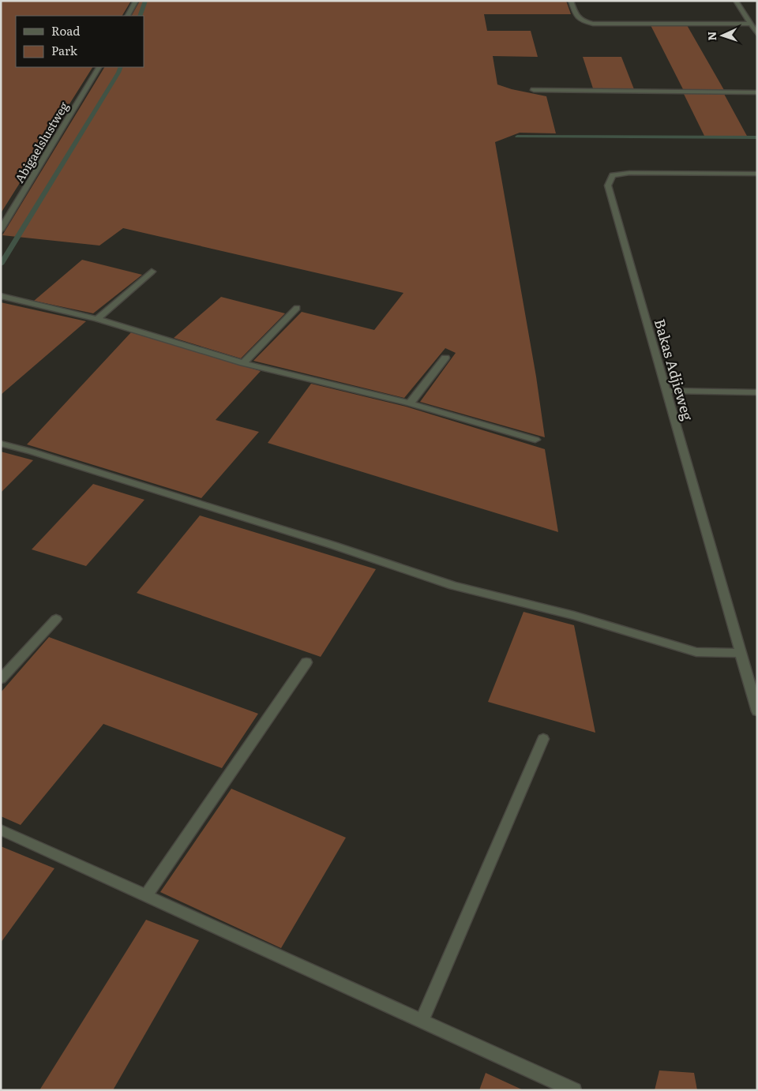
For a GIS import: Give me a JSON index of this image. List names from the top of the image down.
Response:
{
  "streets": {
    "street": ["Abigaelslustweg", "Bakas Adjieweg"]
  },
  "legend": ["Road", "Park"],
  "north": "left"
}
